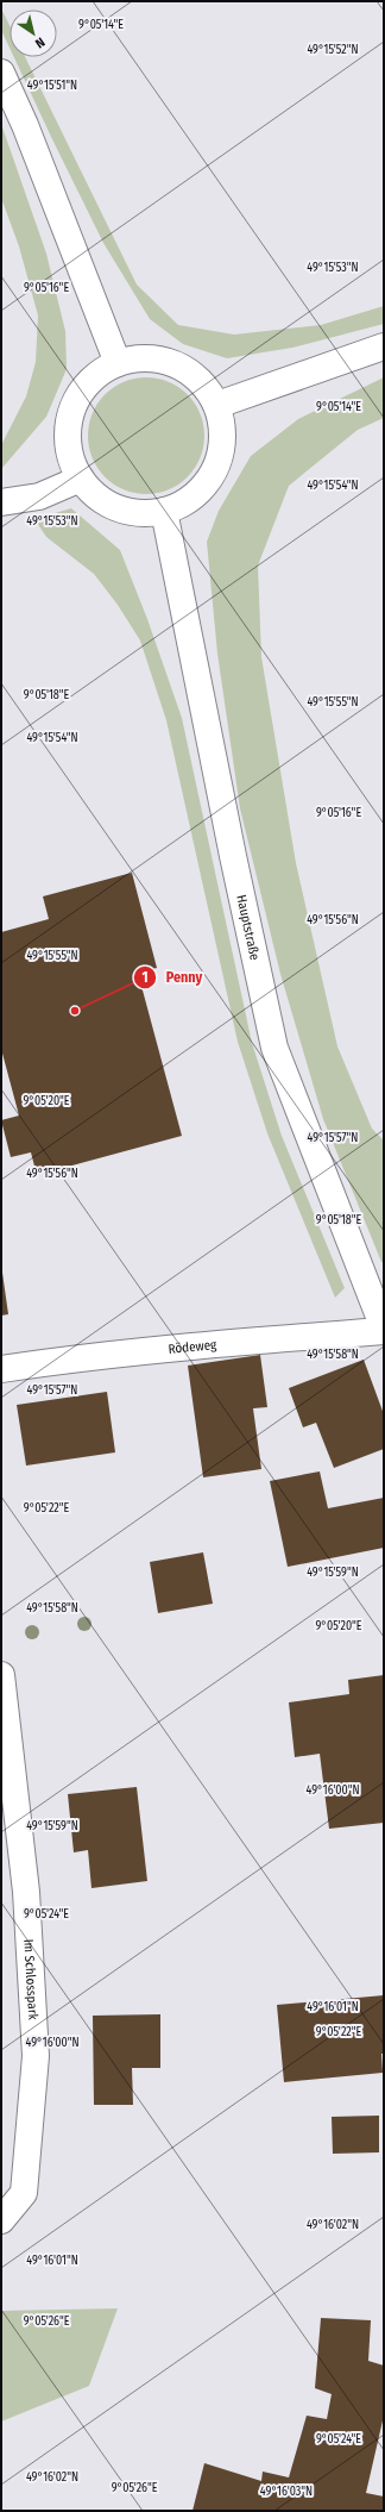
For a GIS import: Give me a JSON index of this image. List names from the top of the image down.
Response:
{
  "streets": {
    "main road": ["Hauptstraße", "Rödeweg", "Im Schlosspark"]
  },
  "crossings": [
    ["Hauptstraße", "Rödeweg"]
  ],
  "places": ["Penny"],
  "north": "bottom right",
  "coordinates": [
    "9°05'14\"E",
    "49°15'52\"N",
    "49°15'51\"N",
    "49°15'53\"N",
    "9°05'16\"E",
    "49°15'54\"N",
    "9°05'18\"E",
    "49°15'55\"N",
    "49°15'56\"N",
    "9°05'20\"E",
    "49°15'57\"N",
    "49°15'58\"N",
    "9°05'22\"E",
    "49°15'59\"N",
    "49°16'00\"N",
    "9°05'24\"E",
    "49°16'01\"N",
    "49°16'02\"N",
    "9°05'26\"E",
    "49°16'03\"N"
  ]
}
